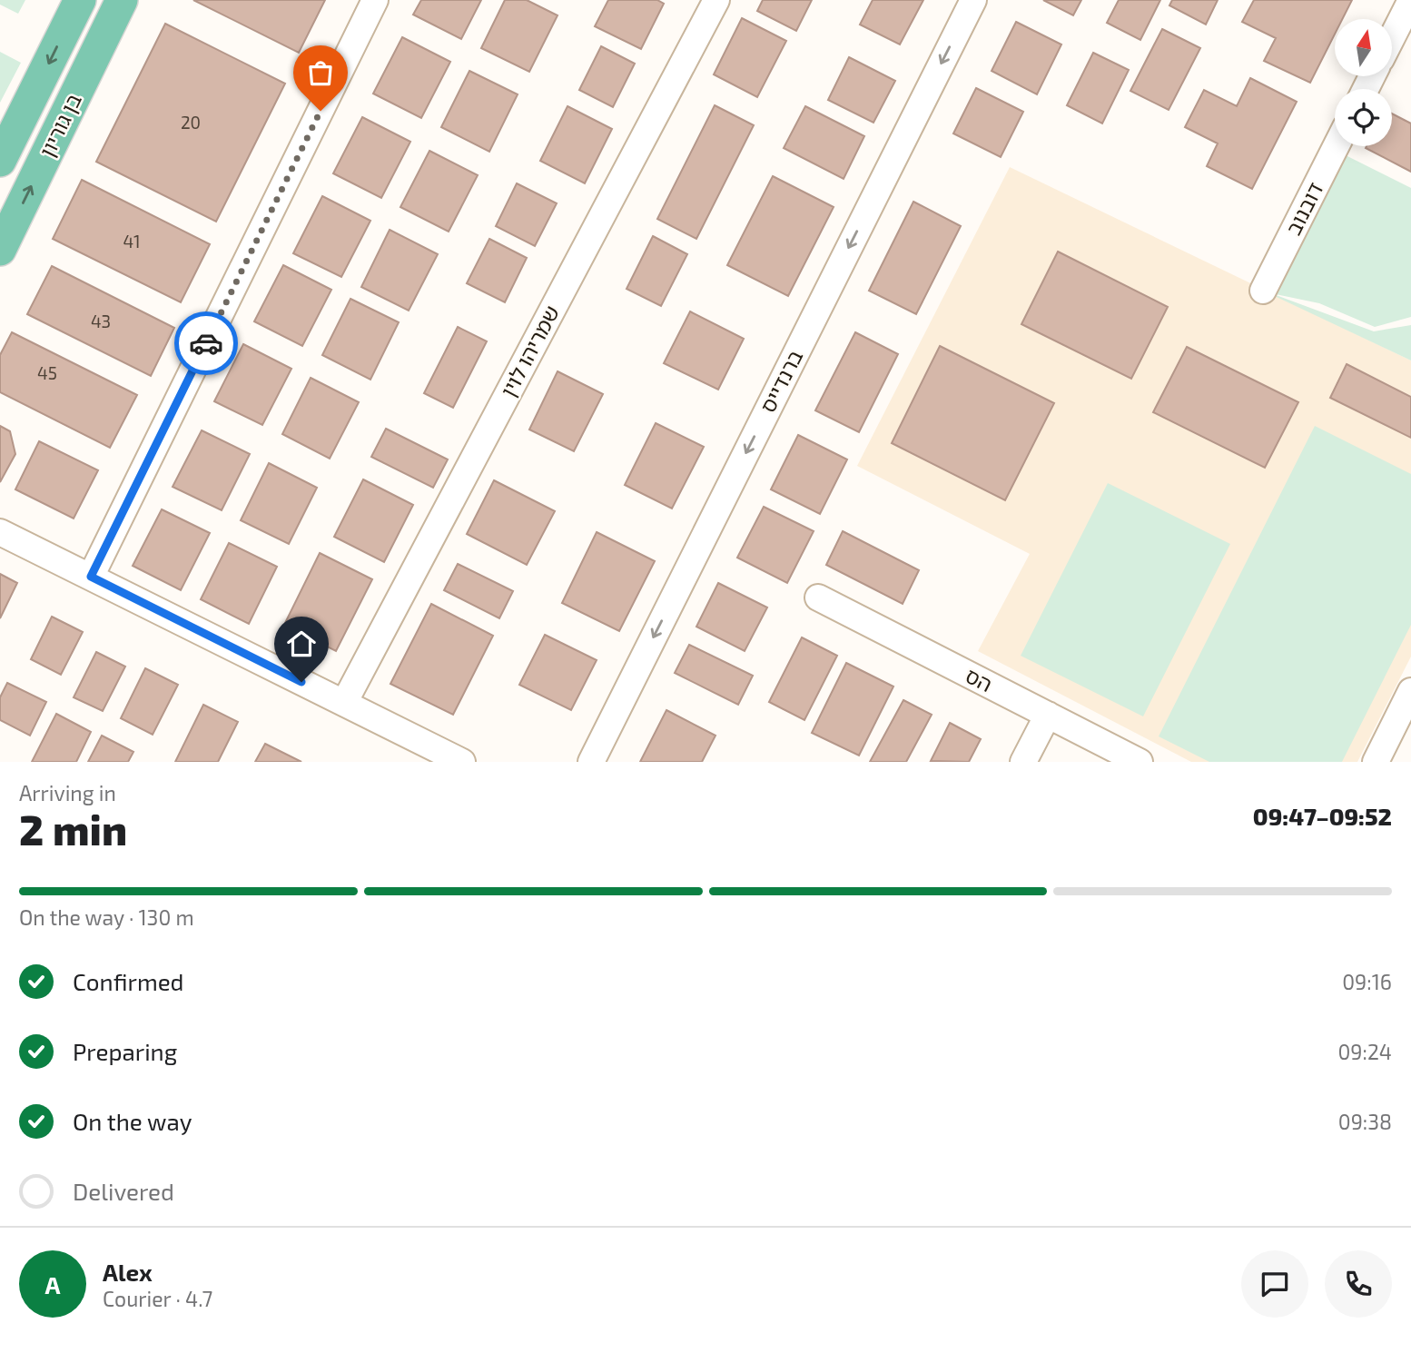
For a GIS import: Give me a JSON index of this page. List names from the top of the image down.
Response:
{
  "streets": {
    "main road": ["בן גוריון"],
    "street": [
      "דובנוב",
      "שמריהו לוין",
      "ברנדייס",
      "הס"
    ]
  },
  "one_way": ["ברנדייס"],
  "house_numbers": [
    "20",
    "41",
    "43",
    "45"
  ],
  "north": "top",
  "page": {
    "heading": ["2 min", "Arriving in", "09:47–09:52"],
    "panel": ["Alex", "Courier · 4.7"],
    "bar": "On the way · 130 m",
    "list": [
      ["Confirmed", "09:16"],
      ["Preparing", "09:24"],
      ["On the way", "09:38"],
      "Delivered"
    ],
    "round": "A"
  }
}
